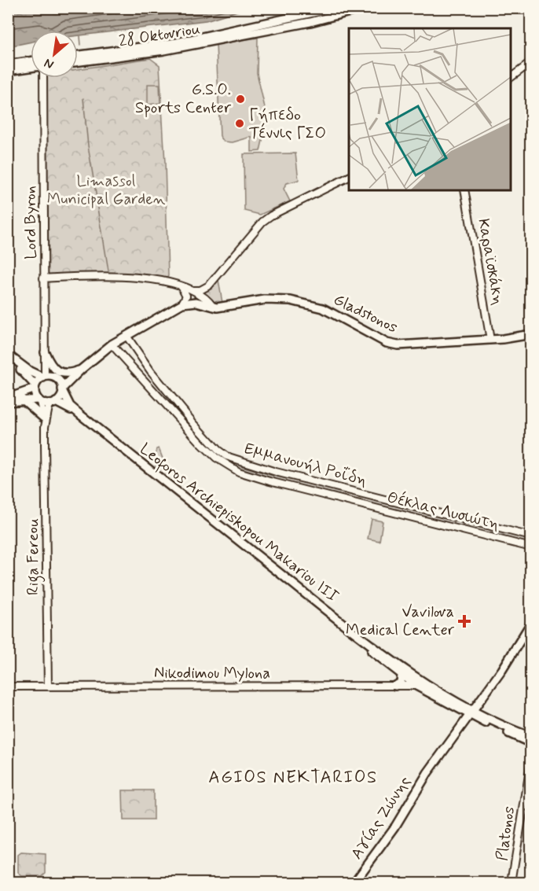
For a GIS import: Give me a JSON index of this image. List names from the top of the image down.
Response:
{
  "streets": {
    "main road": [
      "28 Oktovriou",
      "Gladstonos",
      "Leoforos Archiepiskopou Makariou III",
      "Αγίας Ζώνης"
    ],
    "street": [
      "Lord Byron",
      "Καραϊσκάκη",
      "Εμμανουήλ Ροΐδη",
      "Θέκλας Λυσιώτη",
      "Riga Fereou",
      "Nikodimou Mylona",
      "Platonos"
    ]
  },
  "crossings": [
    ["Lord Byron", "Leoforos Archiepiskopou Makariou III"],
    ["Lord Byron", "Riga Fereou"],
    ["Καραϊσκάκη", "Gladstonos"],
    ["Εμμανουήλ Ροΐδη", "Θέκλας Λυσιώτη"],
    ["Leoforos Archiepiskopou Makariou III", "Riga Fereou"],
    ["Leoforos Archiepiskopou Makariou III", "Nikodimou Mylona"],
    ["Leoforos Archiepiskopou Makariou III", "Αγίας Ζώνης"],
    ["Riga Fereou", "Nikodimou Mylona"]
  ],
  "districts": ["AGIOS NEKTARIOS"],
  "parks": ["Limassol Municipal Garden"],
  "places": {
    "other": ["G.S.O. Sports Center", "Γήπεδο Τέννις ΓΣΟ"],
    "health": ["Vavilova Medical Center"]
  },
  "north": "bottom left"
}
